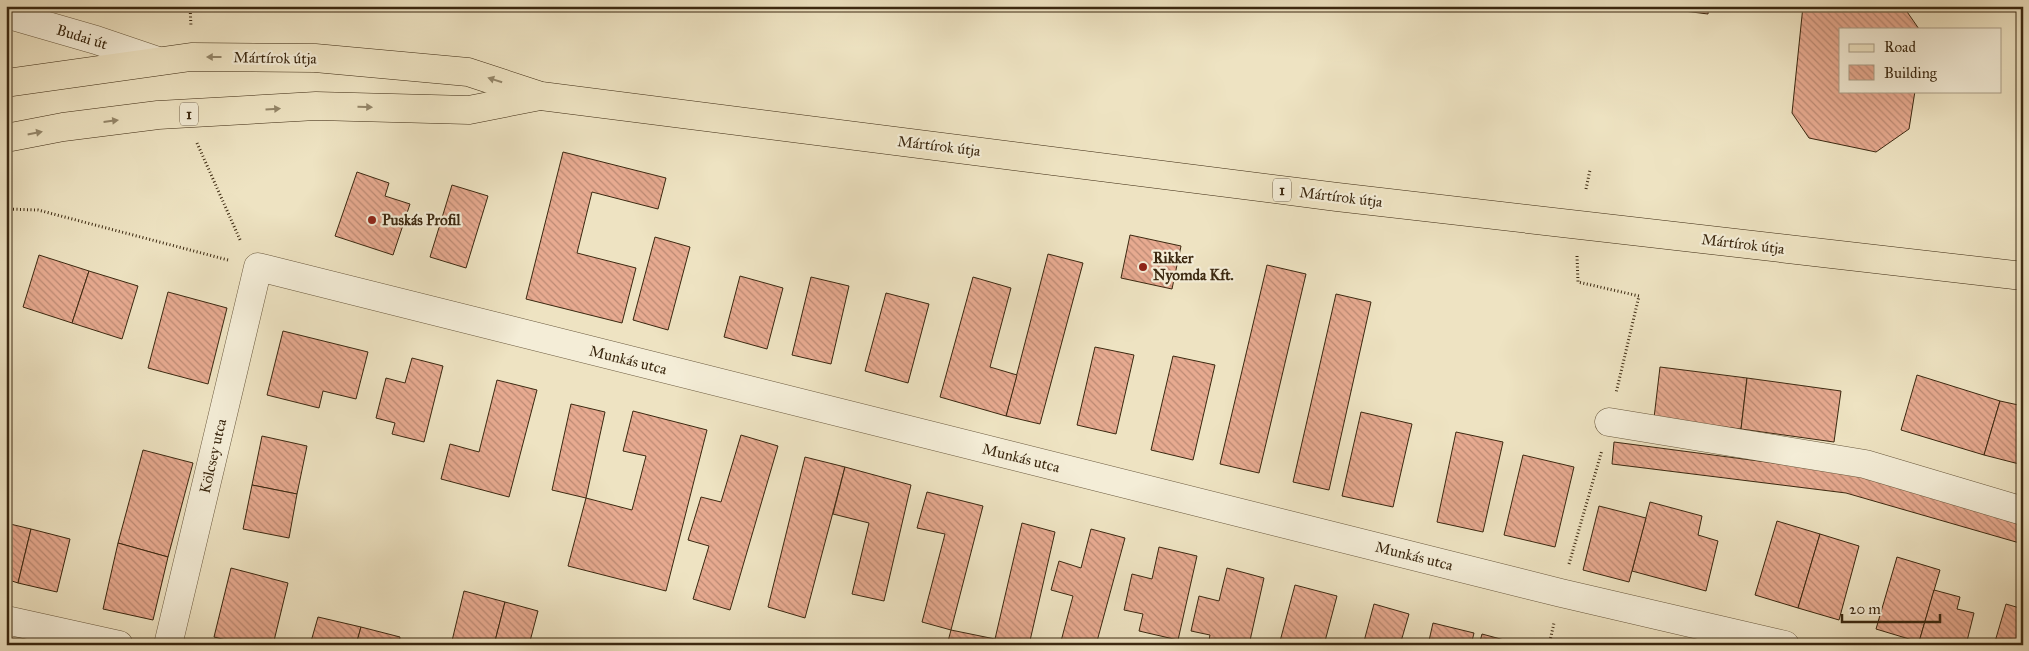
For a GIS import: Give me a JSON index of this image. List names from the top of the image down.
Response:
{
  "streets": {
    "main road": ["Mártírok útja", "1"],
    "street": ["Budai út", "Munkás utca", "Kölcsey utca"]
  },
  "crossings": [
    ["Budai út", "Mártírok útja"],
    ["Munkás utca", "Kölcsey utca"]
  ],
  "places": ["Puskás Profil", "Rikker Nyomda Kft."],
  "legend": ["Road", "Building"],
  "scale_bar": "20 m"
}
